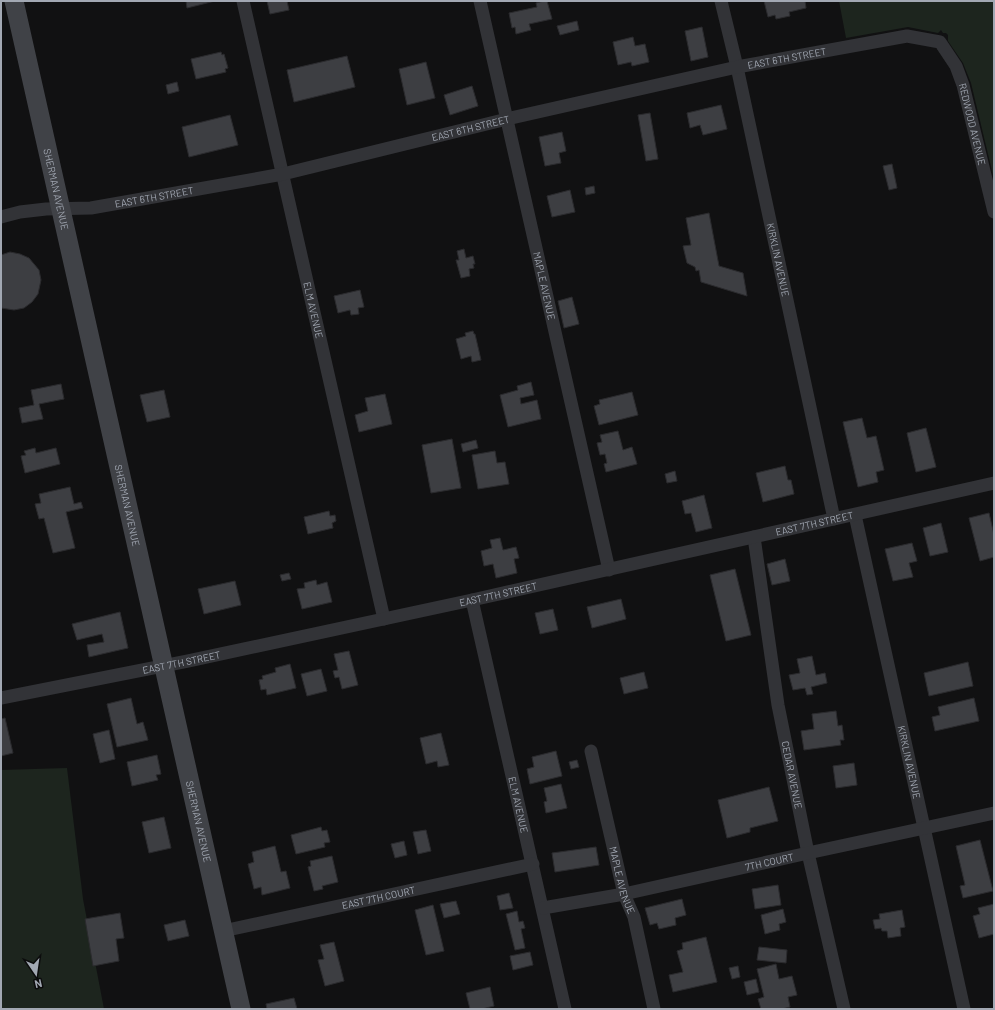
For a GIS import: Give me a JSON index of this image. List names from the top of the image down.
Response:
{
  "streets": {
    "street": [
      "EAST 6TH STREET",
      "REDWOOD AVENUE",
      "SHERMAN AVENUE",
      "KIRKLIN AVENUE",
      "MAPLE AVENUE",
      "ELM AVENUE",
      "EAST 7TH STREET",
      "CEDAR AVENUE",
      "7TH COURT",
      "EAST 7TH COURT"
    ]
  },
  "crossings": [
    ["EAST 6TH STREET", "REDWOOD AVENUE"],
    ["EAST 6TH STREET", "SHERMAN AVENUE"],
    ["EAST 6TH STREET", "KIRKLIN AVENUE"],
    ["EAST 6TH STREET", "MAPLE AVENUE"],
    ["EAST 6TH STREET", "ELM AVENUE"],
    ["SHERMAN AVENUE", "EAST 7TH STREET"],
    ["SHERMAN AVENUE", "EAST 7TH COURT"],
    ["KIRKLIN AVENUE", "EAST 7TH STREET"],
    ["KIRKLIN AVENUE", "7TH COURT"],
    ["MAPLE AVENUE", "EAST 7TH STREET"],
    ["MAPLE AVENUE", "7TH COURT"],
    ["ELM AVENUE", "EAST 7TH STREET"],
    ["ELM AVENUE", "7TH COURT"],
    ["ELM AVENUE", "EAST 7TH COURT"],
    ["EAST 7TH STREET", "CEDAR AVENUE"],
    ["CEDAR AVENUE", "7TH COURT"]
  ],
  "north": "bottom"
}
